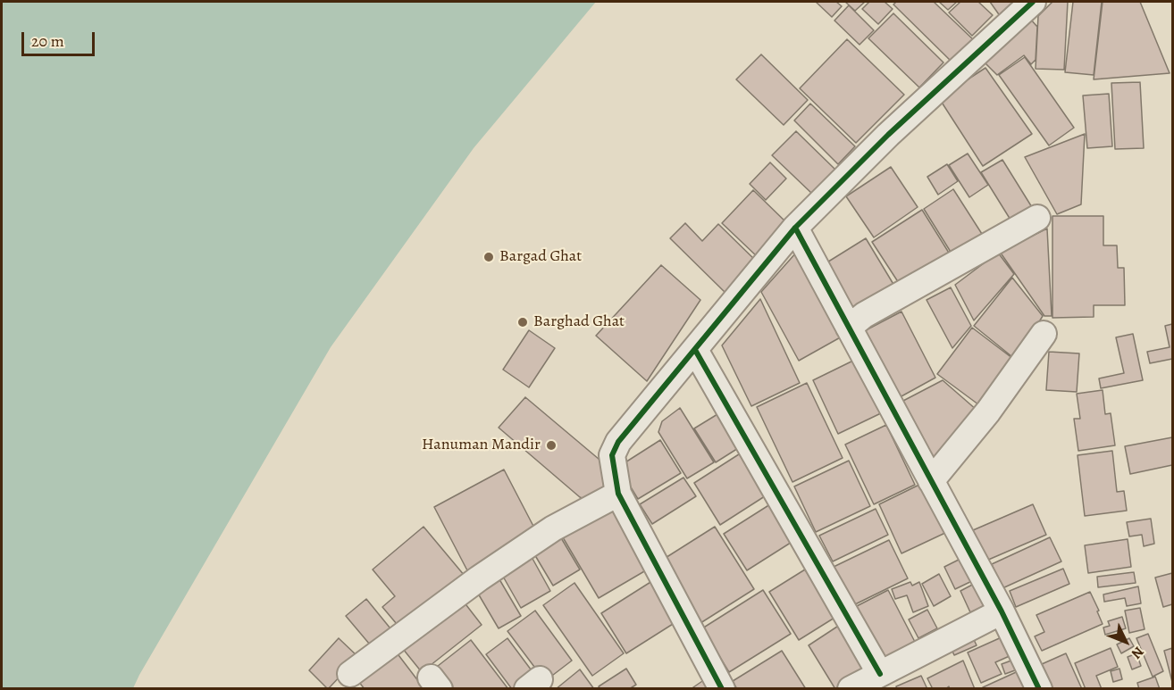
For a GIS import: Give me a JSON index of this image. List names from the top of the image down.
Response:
{
  "places": ["Bargad Ghat", "Barghad Ghat", "Hanuman Mandir"],
  "scale_bar": "20 m",
  "north": "bottom right"
}
